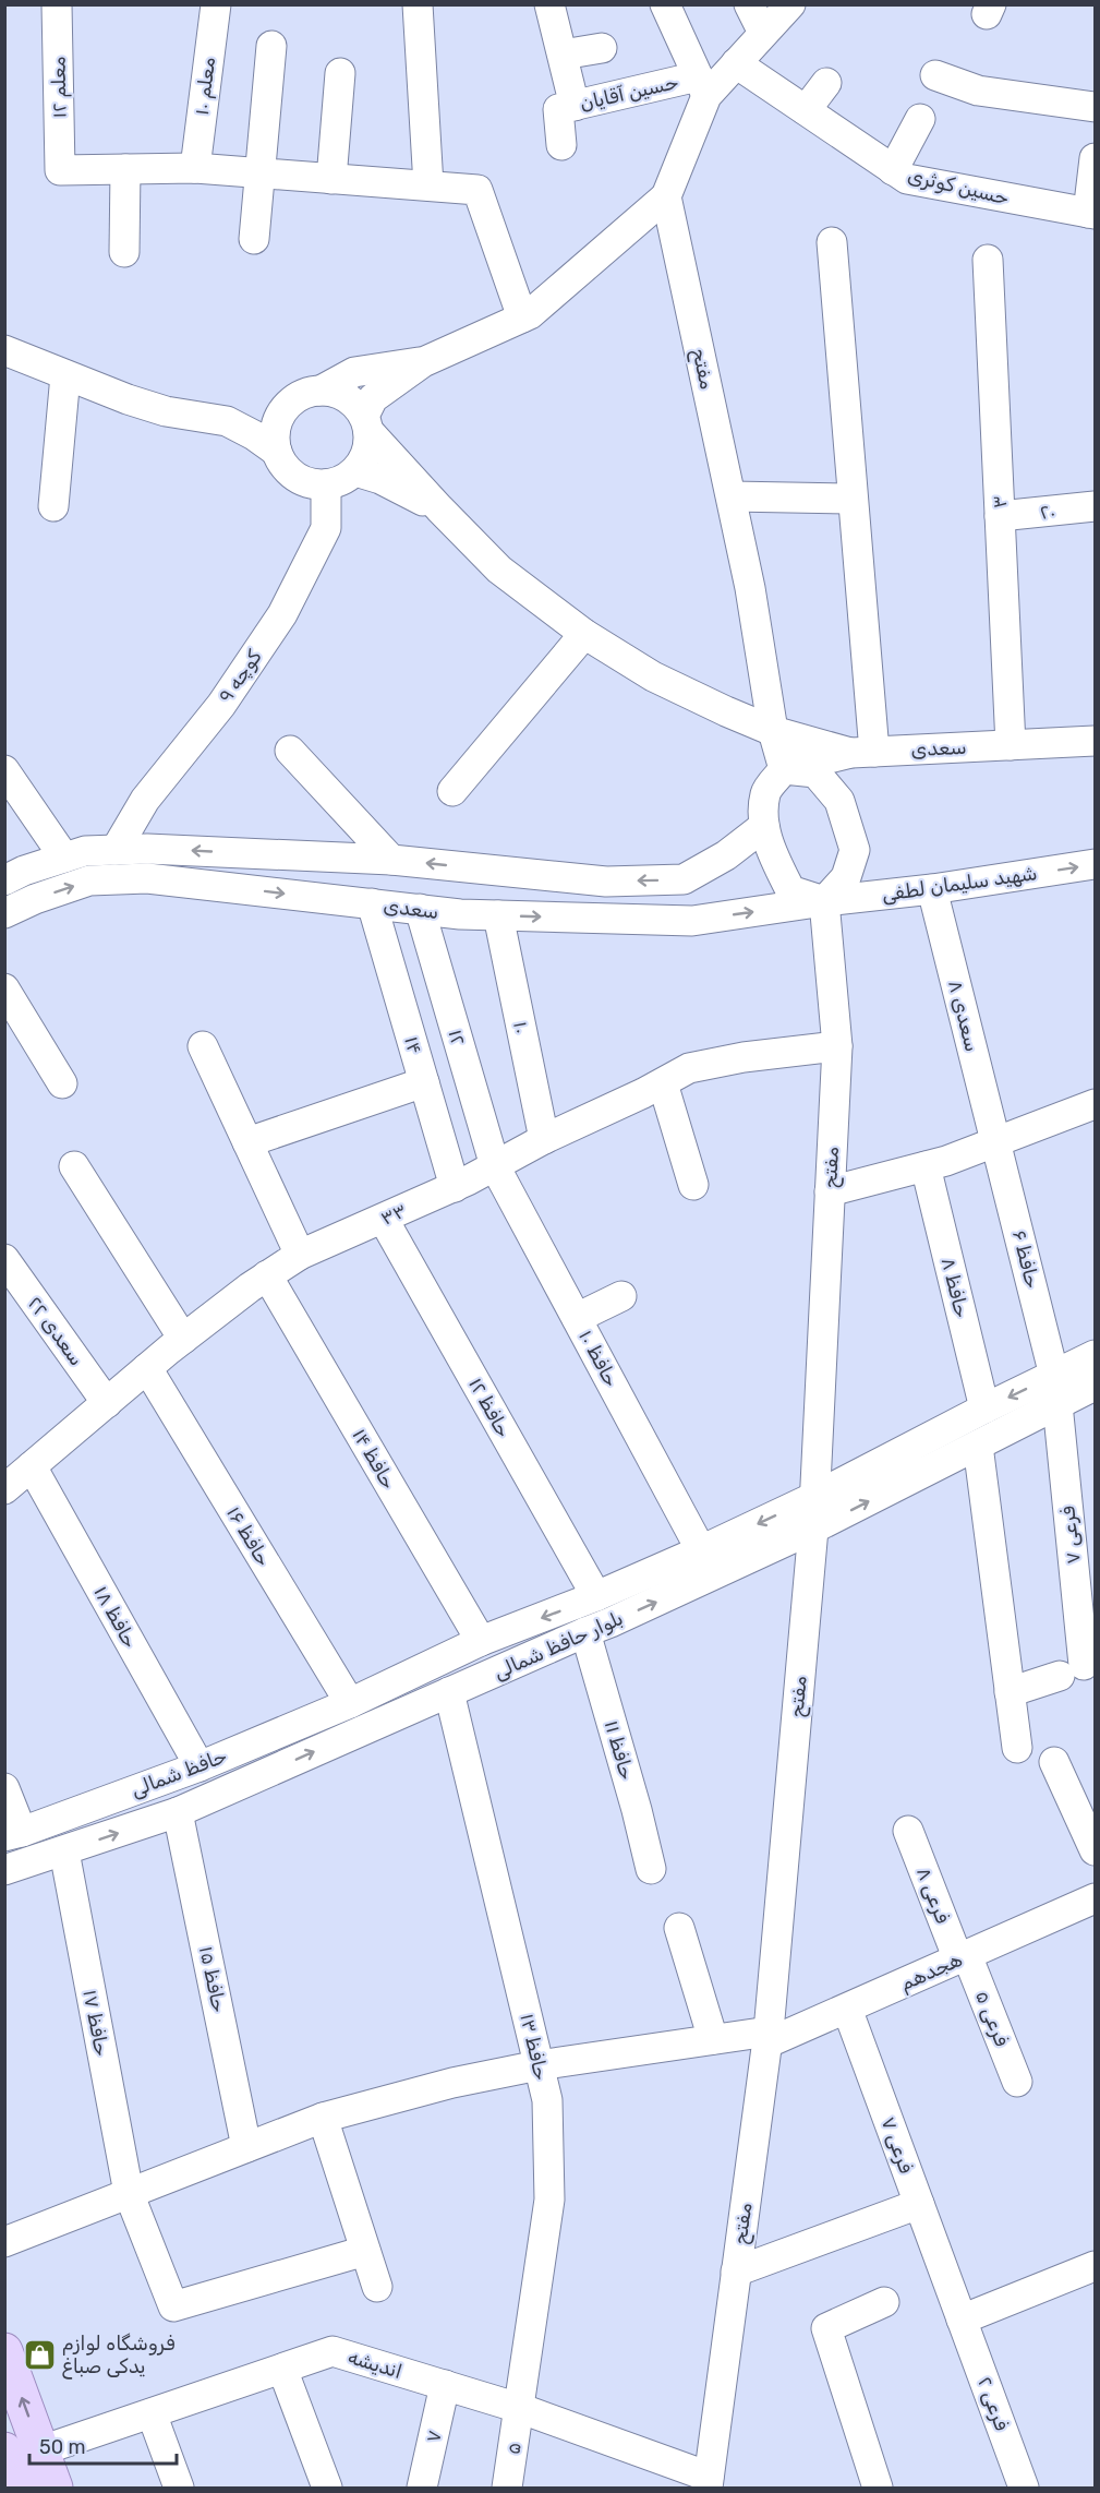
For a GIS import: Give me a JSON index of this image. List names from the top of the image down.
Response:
{
  "streets": {
    "street": [
      "معلم ۱۰",
      "معلم ۱۲",
      "حسین آقایان",
      "حسین کوثری",
      "مفتح",
      "۳",
      "۲۰",
      "کوچه ۹",
      "سعدی",
      "شهید سلیمان لطفی",
      "سعدی ۸",
      "۱۰",
      "۱۲",
      "۱۴",
      "۳۳",
      "حافظ ۶",
      "حافظ ۸",
      "سعدی ۲۲",
      "حافظ ۱۰",
      "حافظ ۱۲",
      "حافظ ۱۴",
      "فرعی ۷",
      "حافظ ۱۶",
      "حافظ ۱۸",
      "بلوار حافظ شمالی",
      "حافظ ۱۱",
      "حافظ شمالی",
      "فرعی ۸",
      "هجدهم",
      "حافظ ۱۵",
      "فرعی ۵",
      "حافظ ۱۷",
      "حافظ ۱۳",
      "اندیشه",
      "فرعی ۲",
      "۷",
      "۵"
    ]
  },
  "crossings": [
    ["مفتح", "سعدی"],
    ["مفتح", "شهید سلیمان لطفی"],
    ["مفتح", "۳۳"],
    ["مفتح", "بلوار حافظ شمالی"],
    ["مفتح", "هجدهم"],
    ["مفتح", "اندیشه"],
    ["۳", "۲۰"],
    ["۳", "سعدی"],
    ["سعدی", "شهید سلیمان لطفی"],
    ["سعدی", "۱۰"],
    ["سعدی", "۱۲"],
    ["سعدی", "۱۴"],
    ["شهید سلیمان لطفی", "سعدی ۸"],
    ["سعدی ۸", "حافظ ۶"],
    ["۱۰", "۳۳"],
    ["۱۲", "۳۳"],
    ["۱۲", "حافظ ۱۰"],
    ["۱۴", "۳۳"],
    ["۳۳", "سعدی ۲۲"],
    ["۳۳", "حافظ ۱۰"],
    ["۳۳", "حافظ ۱۲"],
    ["۳۳", "حافظ ۱۴"],
    ["۳۳", "حافظ ۱۶"],
    ["۳۳", "حافظ ۱۸"],
    ["حافظ ۶", "بلوار حافظ شمالی"],
    ["حافظ ۸", "بلوار حافظ شمالی"],
    ["حافظ ۱۰", "بلوار حافظ شمالی"],
    ["حافظ ۱۲", "بلوار حافظ شمالی"],
    ["حافظ ۱۴", "بلوار حافظ شمالی"],
    ["فرعی ۷", "بلوار حافظ شمالی"],
    ["فرعی ۷", "هجدهم"],
    ["فرعی ۷", "فرعی ۲"],
    ["حافظ ۱۶", "بلوار حافظ شمالی"],
    ["حافظ ۱۶", "حافظ شمالی"],
    ["حافظ ۱۸", "حافظ شمالی"],
    ["بلوار حافظ شمالی", "حافظ ۱۱"],
    ["بلوار حافظ شمالی", "حافظ شمالی"],
    ["بلوار حافظ شمالی", "حافظ ۱۵"],
    ["بلوار حافظ شمالی", "حافظ ۱۷"],
    ["بلوار حافظ شمالی", "حافظ ۱۳"],
    ["فرعی ۸", "هجدهم"],
    ["فرعی ۸", "فرعی ۵"],
    ["هجدهم", "حافظ ۱۵"],
    ["هجدهم", "فرعی ۵"],
    ["هجدهم", "حافظ ۱۷"],
    ["هجدهم", "حافظ ۱۳"],
    ["حافظ ۱۳", "اندیشه"],
    ["حافظ ۱۳", "۵"],
    ["اندیشه", "۷"],
    ["اندیشه", "۵"]
  ],
  "places": {
    "shop": ["فروشگاه لوازم یدکی صباغ"]
  },
  "scale_bar": "50 m"
}
